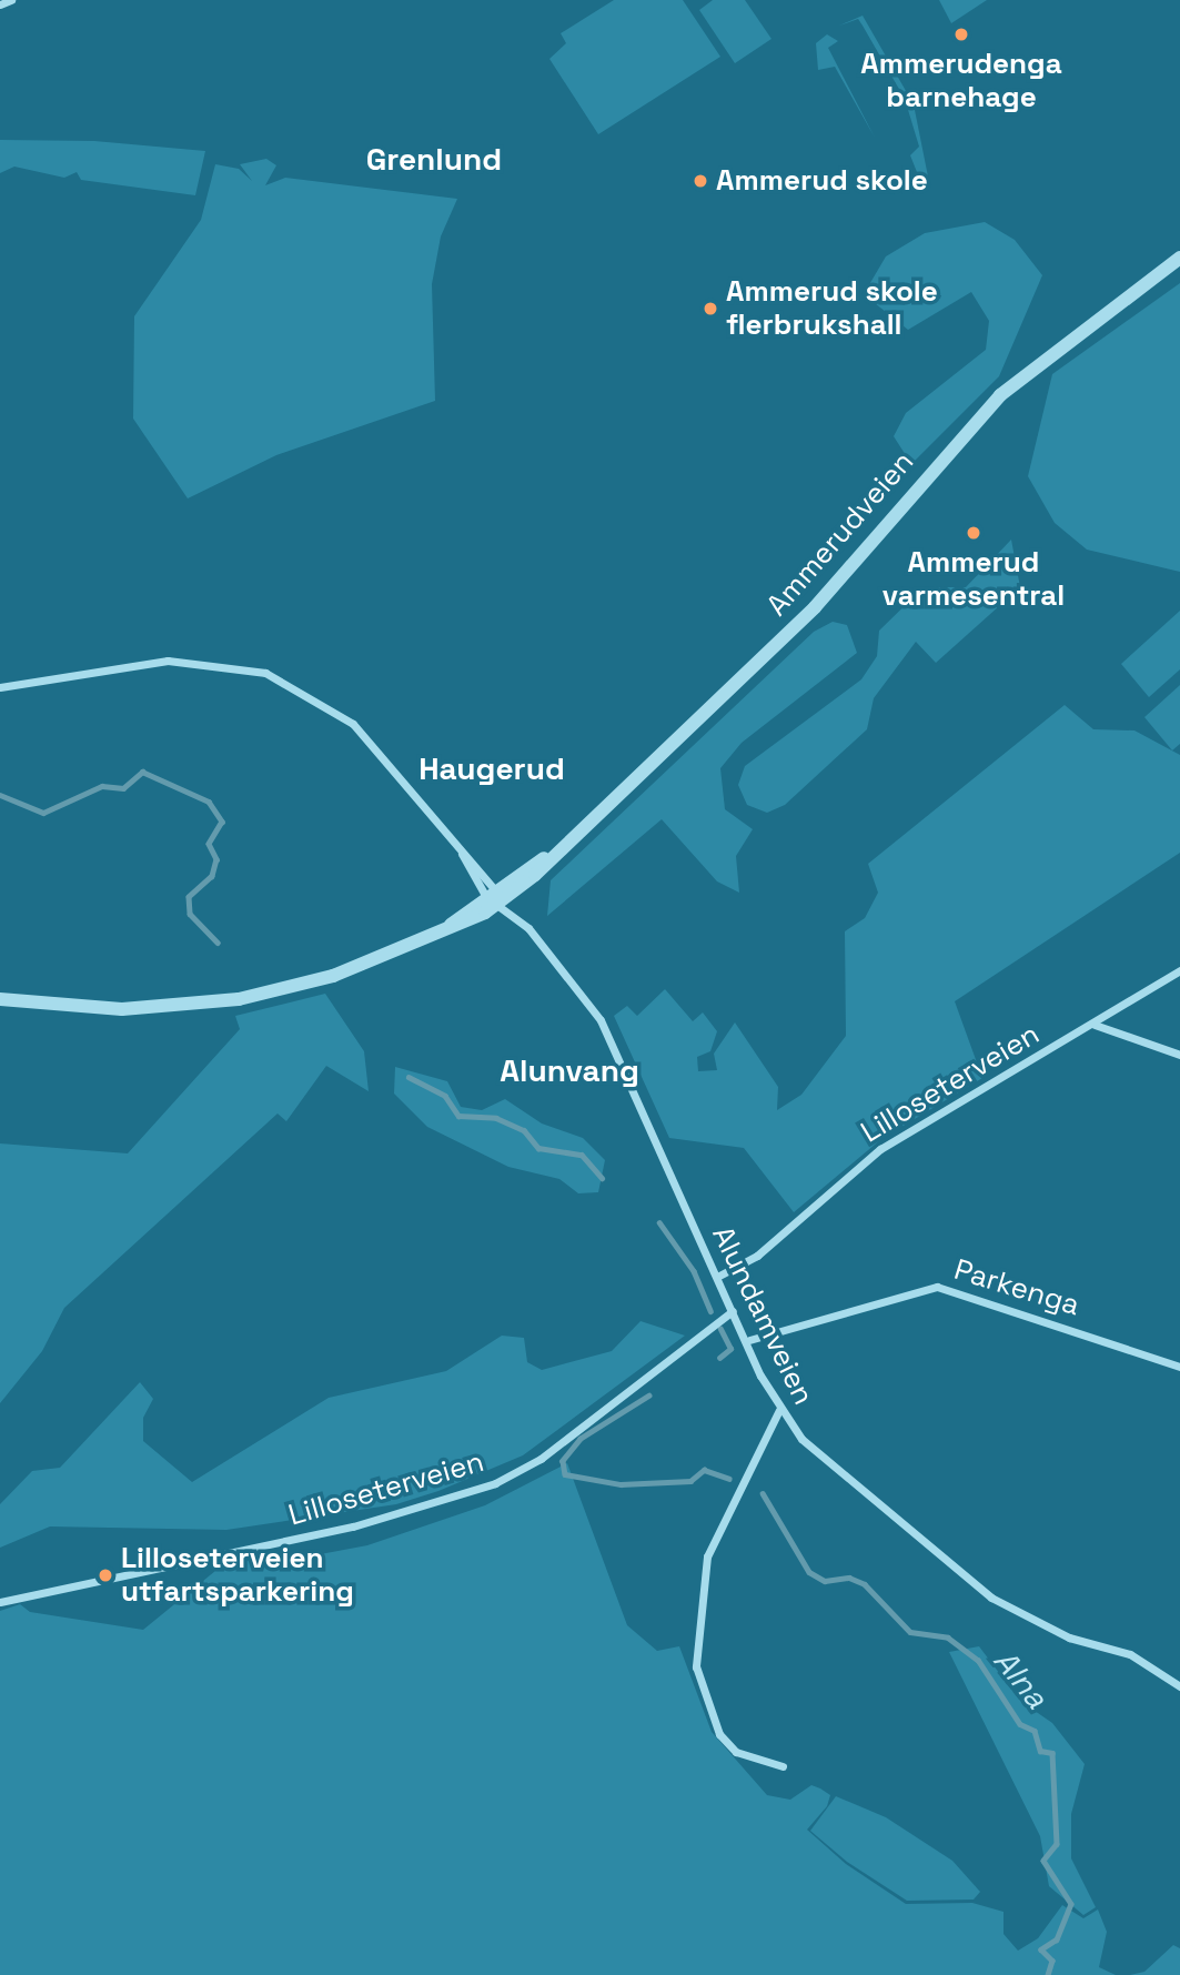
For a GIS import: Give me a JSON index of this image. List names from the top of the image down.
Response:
{
  "streets": {
    "street": [
      "Ammerudveien",
      "Lilloseterveien",
      "Parkenga",
      "Alundamveien"
    ]
  },
  "crossings": [
    ["Ammerudveien", "Alundamveien"],
    ["Lilloseterveien", "Alundamveien"],
    ["Parkenga", "Alundamveien"]
  ],
  "districts": ["Grenlund", "Haugerud", "Alunvang"],
  "water": ["Alna"],
  "places": [
    "Ammerudenga barnehage",
    "Ammerud skole",
    "Ammerud skole flerbrukshall",
    "Ammerud varmesentral",
    "Lilloseterveien utfartsparkering"
  ]
}
